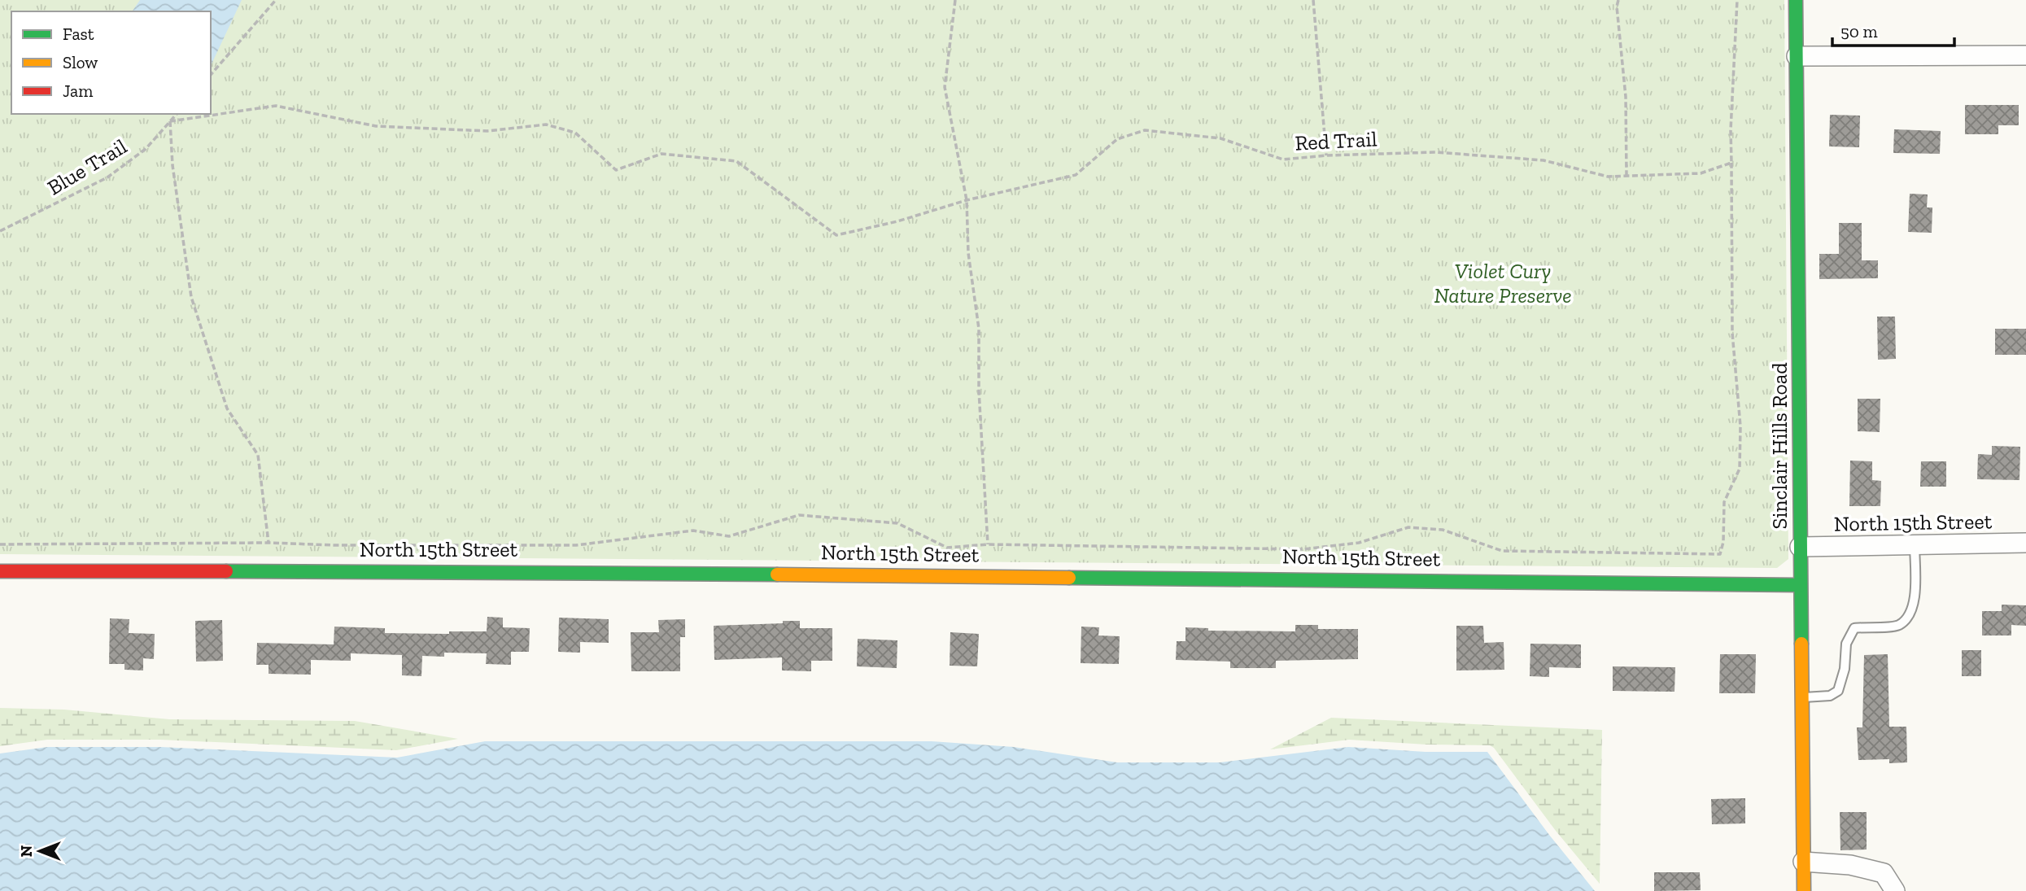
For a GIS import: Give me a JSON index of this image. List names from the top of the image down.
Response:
{
  "streets": {
    "street": ["Sinclair Hills Road", "North 15th Street"],
    "path": ["Red Trail", "Blue Trail"]
  },
  "crossings": [
    ["Red Trail", "Blue Trail"],
    ["Sinclair Hills Road", "North 15th Street"]
  ],
  "parks": ["Violet Cury Nature Preserve"],
  "legend": ["Fast", "Slow", "Jam"],
  "scale_bar": "50 m",
  "north": "left"
}
